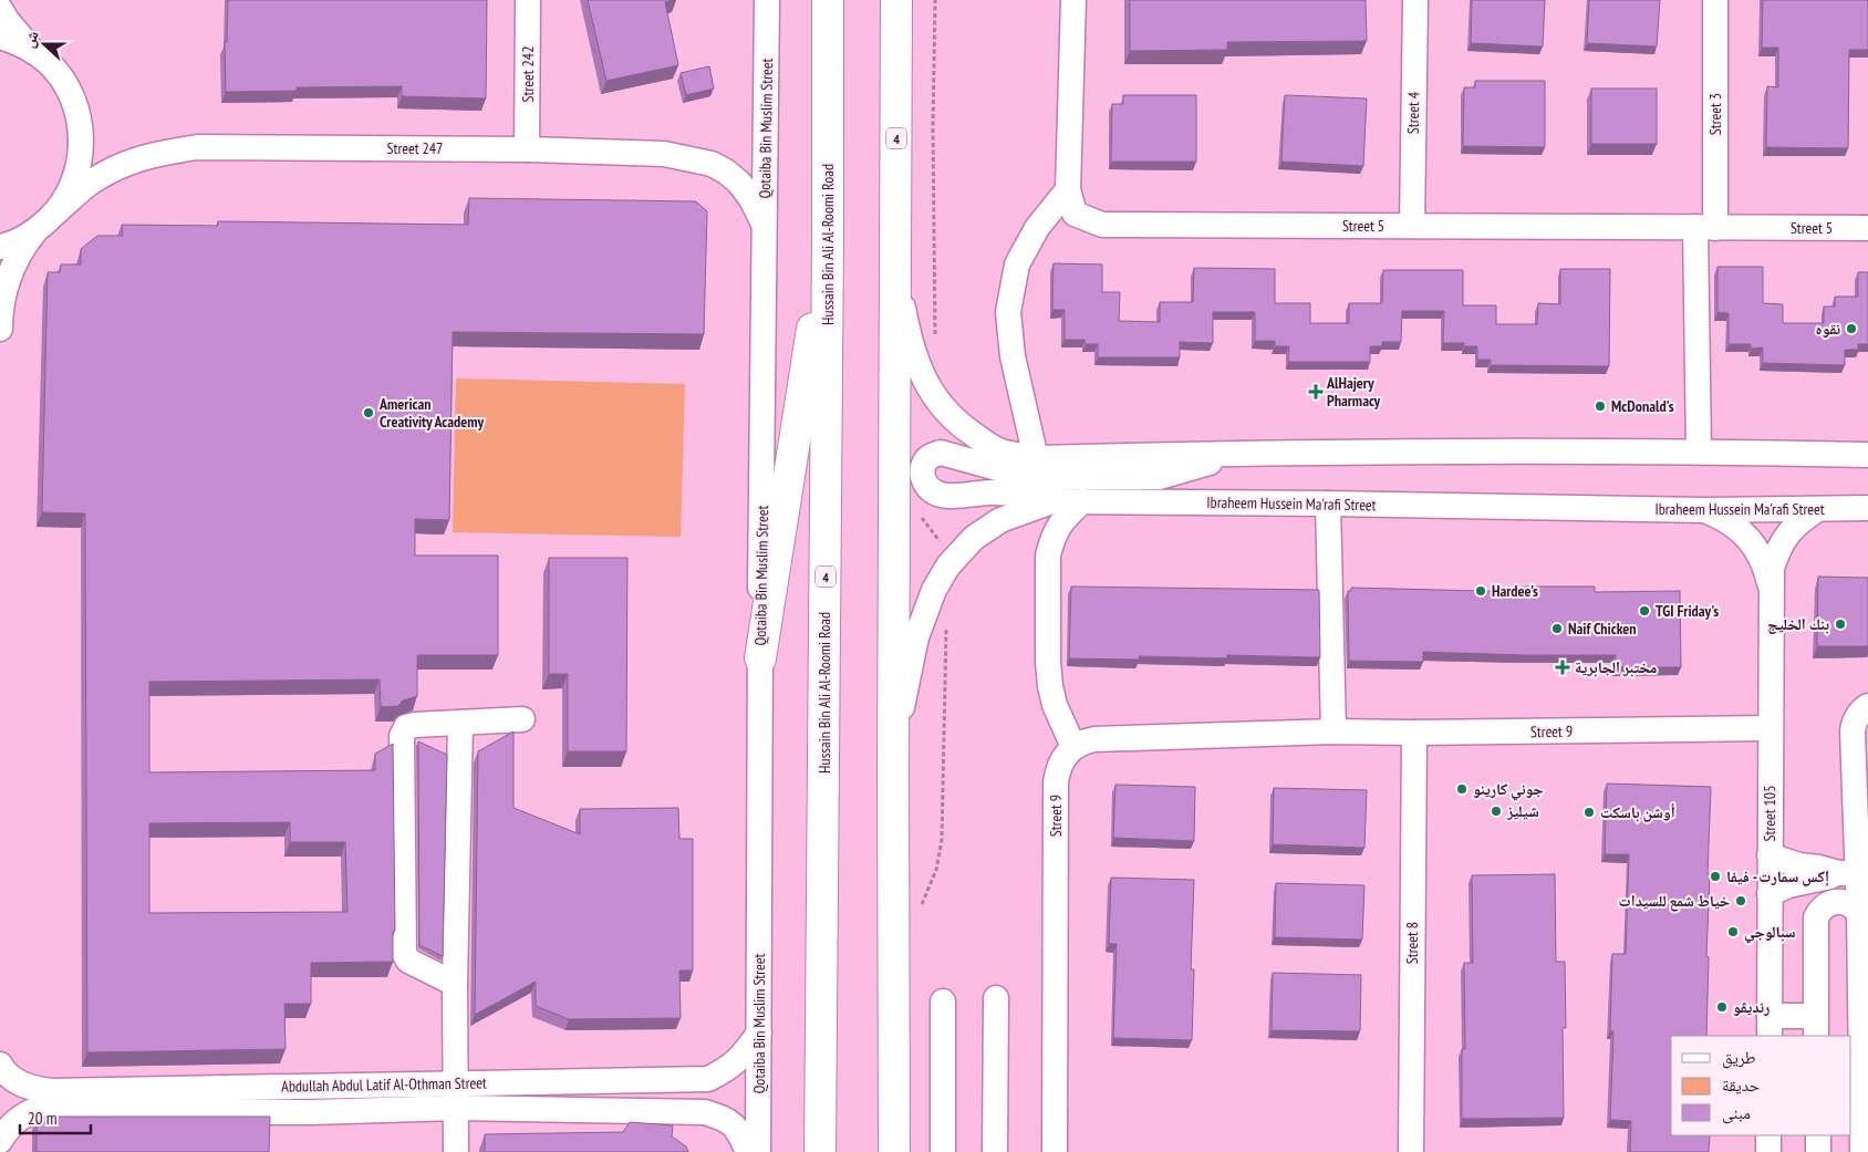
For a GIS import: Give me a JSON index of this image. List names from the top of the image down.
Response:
{
  "streets": {
    "highway": ["4", "Hussain Bin Ali Al-Roomi Road"],
    "street": [
      "Street 242",
      "Street 4",
      "Street 3",
      "Qotaiba Bin Muslim Street",
      "Street 247",
      "Street 5",
      "Ibraheem Hussein Ma'rafi Street",
      "Street 9",
      "Street 105",
      "Street 8",
      "Abdullah Abdul Latif Al-Othman Street"
    ]
  },
  "crossings": [
    ["Street 242", "Street 247"],
    ["Street 4", "Street 5"],
    ["Street 3", "Street 5"],
    ["Qotaiba Bin Muslim Street", "Street 247"],
    ["Qotaiba Bin Muslim Street", "Abdullah Abdul Latif Al-Othman Street"],
    ["4", "Ibraheem Hussein Ma'rafi Street"],
    ["Ibraheem Hussein Ma'rafi Street", "Street 105"],
    ["Street 9", "Street 105"],
    ["Street 9", "Street 8"]
  ],
  "places": {
    "other": [
      "نقوه",
      "McDonald's",
      "American Creativity Academy",
      "Hardee's",
      "TGI Friday's",
      "بنك الخليج",
      "Naif Chicken",
      "جوني كارينو",
      "شيليز",
      "أوشن باسكت",
      "إكس سمارت - فيفا",
      "خياط شمع للسيدات",
      "سبالوجي",
      "رنديڤو"
    ],
    "health": ["AlHajery Pharmacy", "مختبر الجابرية"]
  },
  "legend": ["طريق", "حديقة", "مبنى"],
  "scale_bar": "20 m",
  "north": "left"
}
